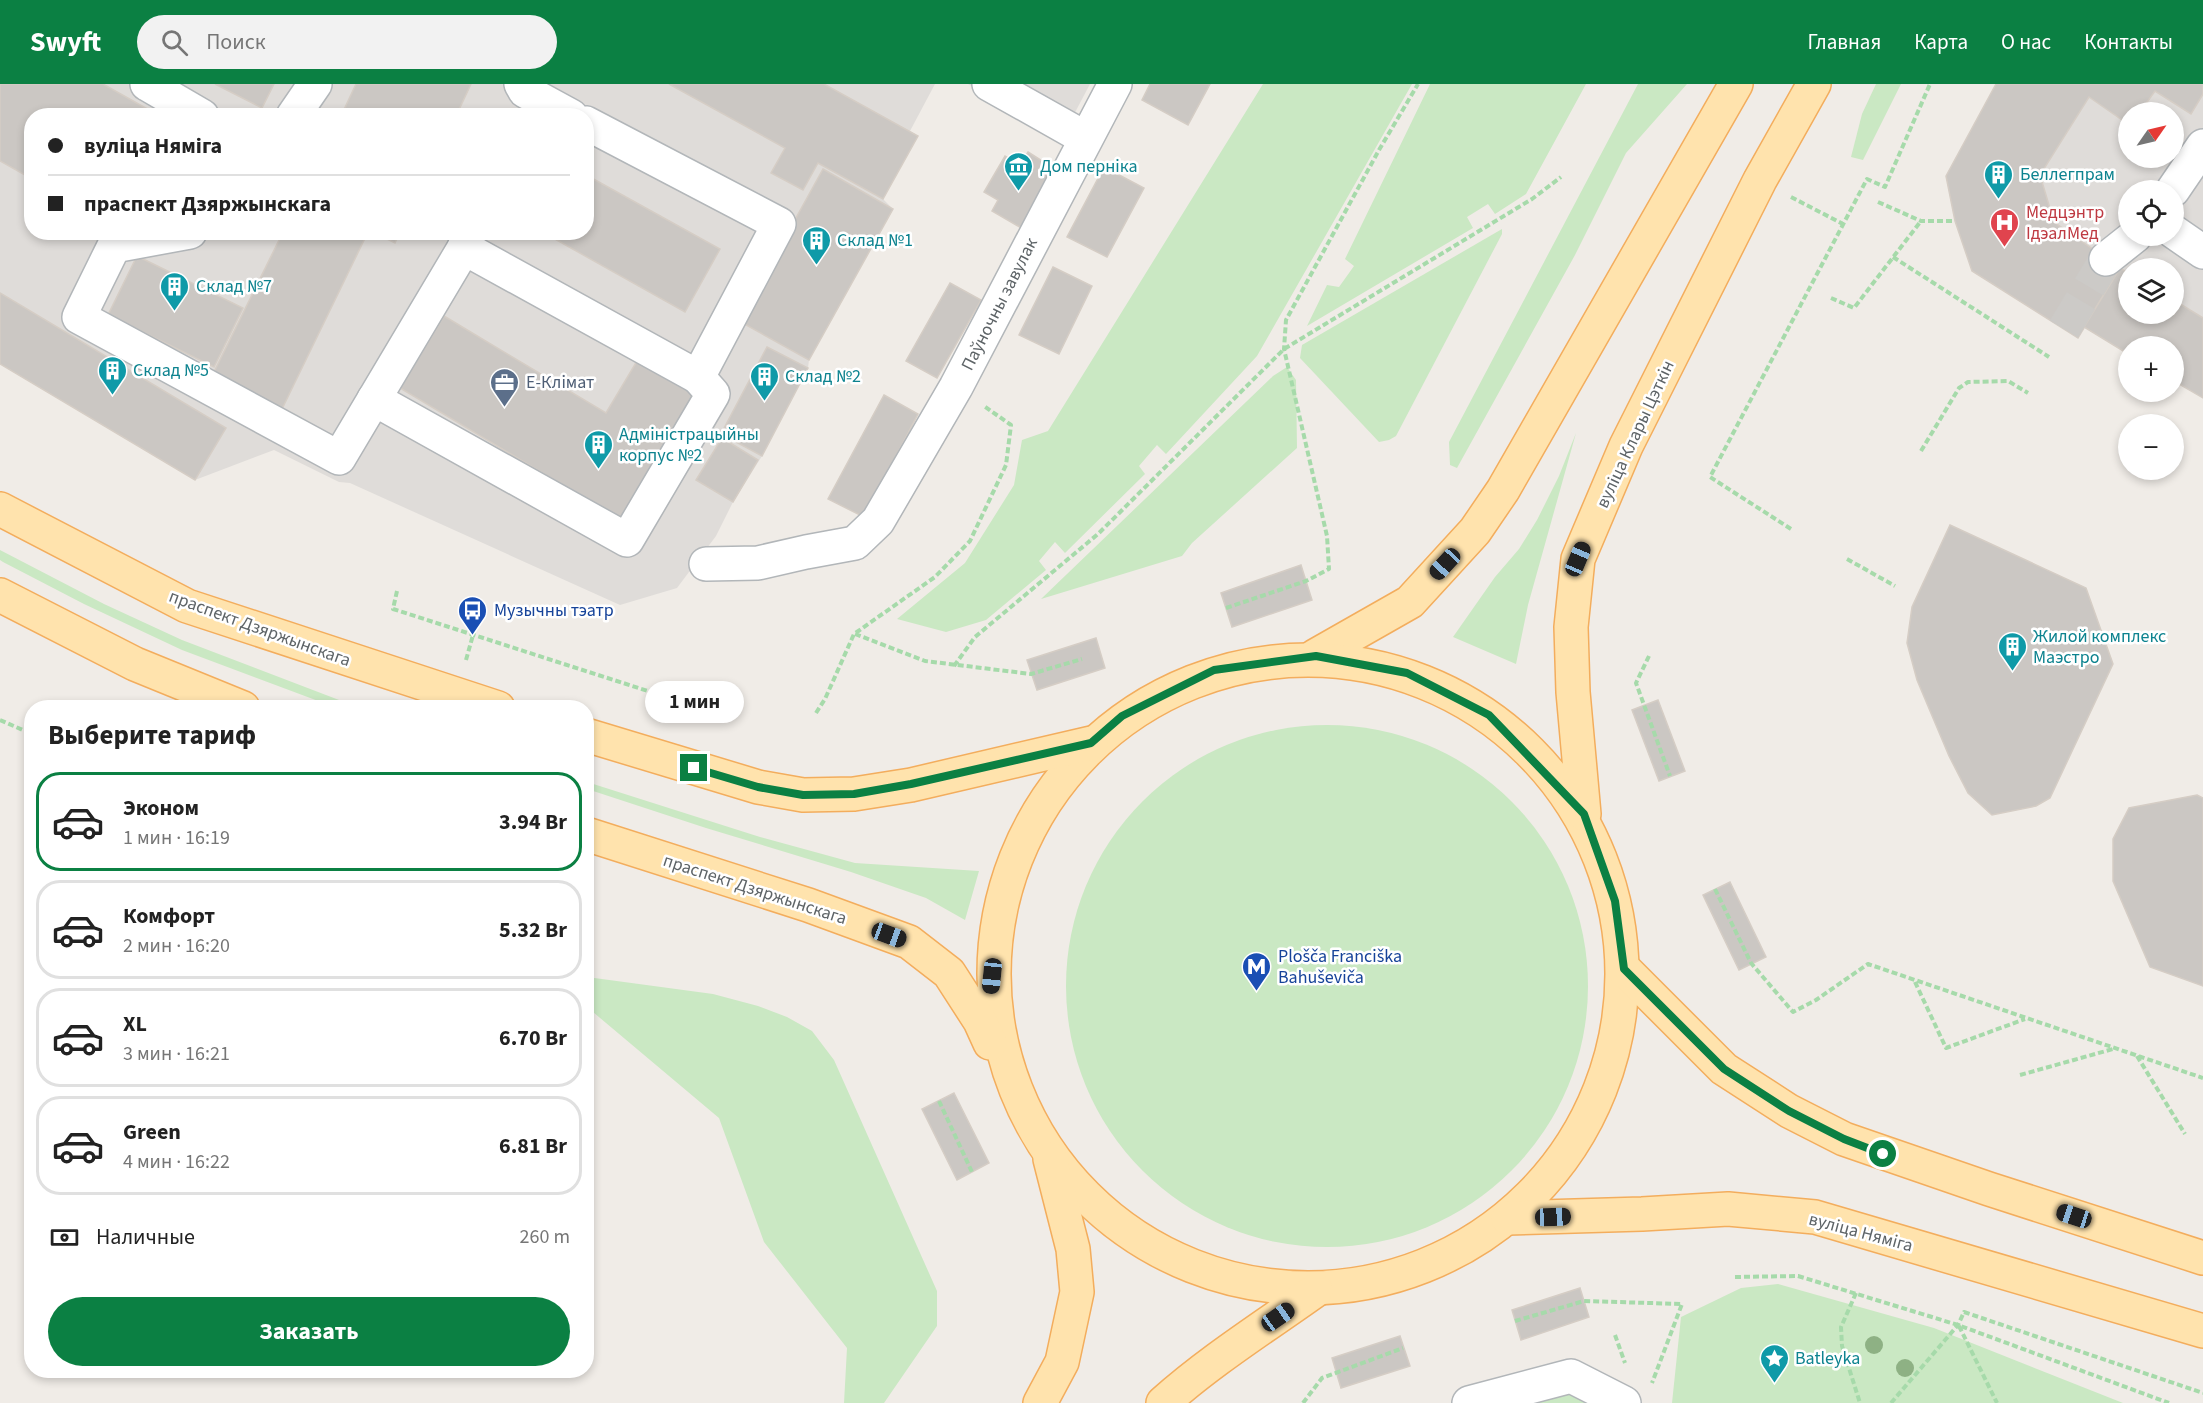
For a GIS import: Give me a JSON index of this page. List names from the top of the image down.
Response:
{
  "streets": {
    "main road": ["вуліца Клары Цэткін", "праспект Дзяржынскага", "вуліца Няміга"],
    "street": ["Паўночны завулак"]
  },
  "places": {
    "museum": ["Дом перніка"],
    "building": [
      "Беллегпрам",
      "Склад №1",
      "Склад №7",
      "Склад №5",
      "Склад №2",
      "Адміністрацыйны корпус №2",
      "Жилой комплекс Маэстро"
    ],
    "hospital": ["Медцэнтр ІдэалМед"],
    "office": ["Е-Клімат"],
    "bus stop": ["Музычны тэатр"],
    "metro station": ["Plošča Franciška Bahuševiča"],
    "place": ["Batleyka"]
  },
  "north": "top right",
  "page": {
    "header": "Swyft",
    "search": "Поиск",
    "nav": [
      "Главная",
      "Карта",
      "О нас",
      "Контакты"
    ],
    "map_buttons": ["+", "−"],
    "banner": ["вуліца Няміга", "праспект Дзяржынскага"],
    "bubble": "1 мин",
    "heading": "Выберите тариф",
    "list": [
      {
        "name": "Эконом",
        "note": "1 мин · 16:19",
        "value": "3.94 Br"
      },
      {
        "name": "Комфорт",
        "note": "2 мин · 16:20",
        "value": "5.32 Br"
      },
      {
        "name": "XL",
        "note": "3 мин · 16:21",
        "value": "6.70 Br"
      },
      {
        "name": "Green",
        "note": "4 мин · 16:22",
        "value": "6.81 Br"
      }
    ],
    "pay": ["Наличные", "260 m"],
    "buttons": "Заказать"
  }
}
